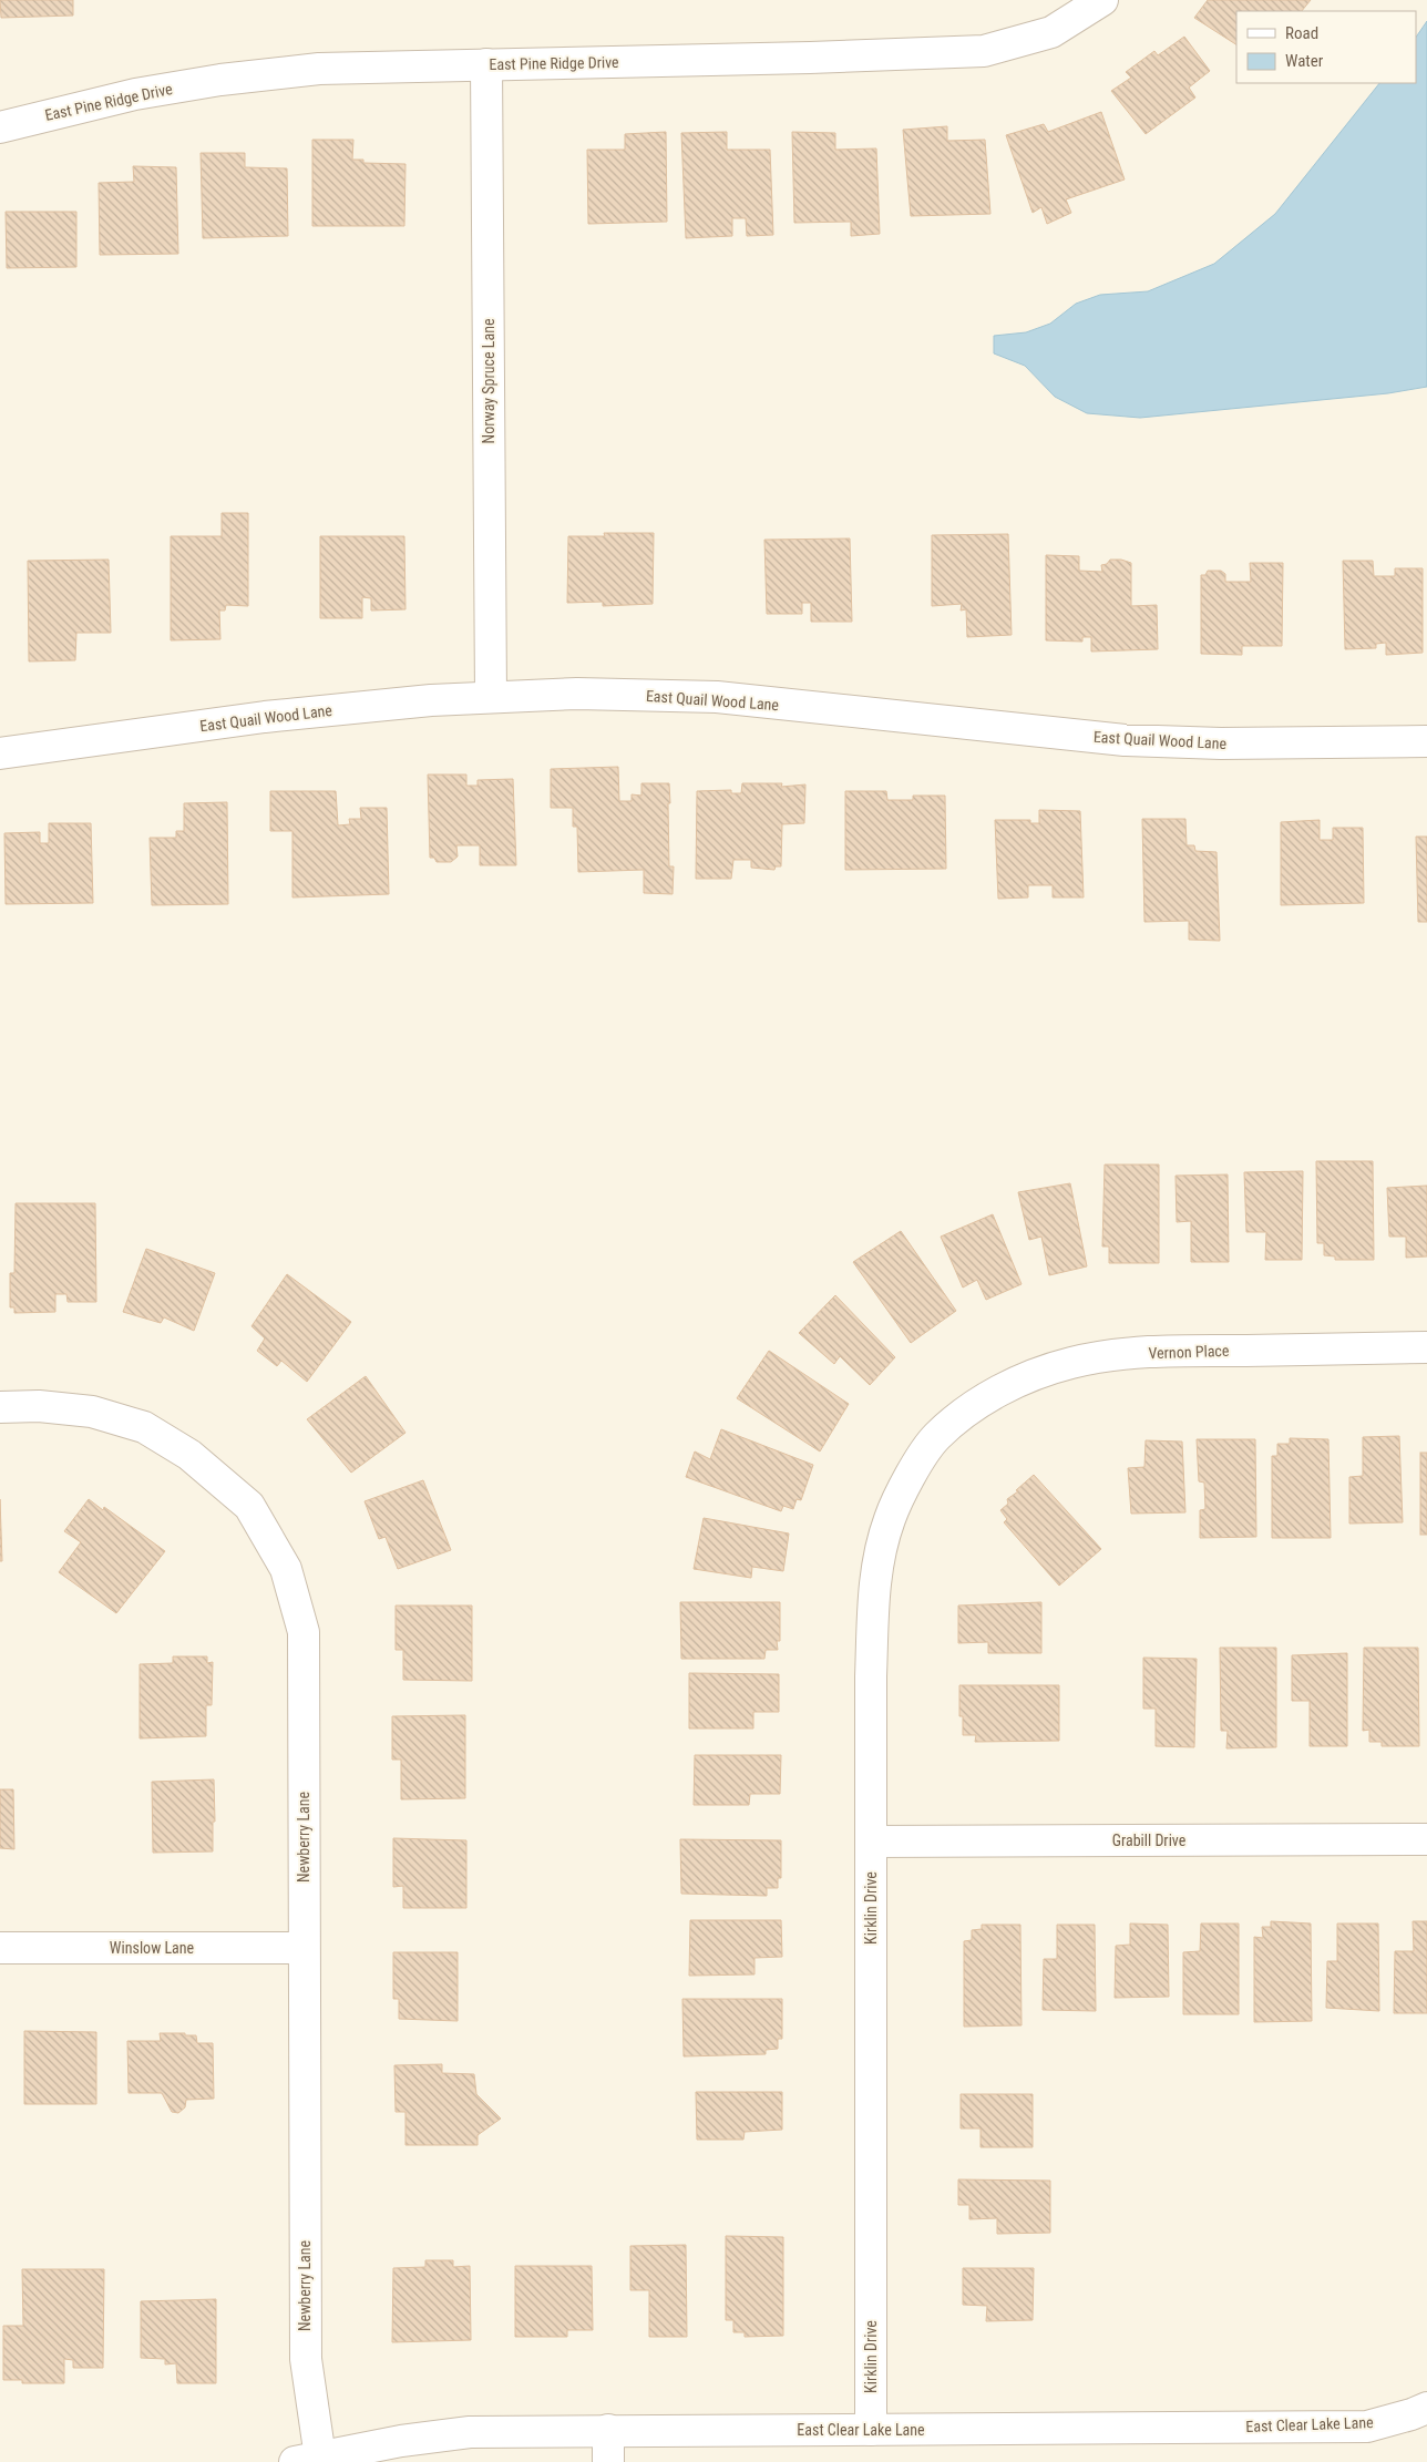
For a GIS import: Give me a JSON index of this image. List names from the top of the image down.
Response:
{
  "streets": {
    "street": [
      "East Pine Ridge Drive",
      "Norway Spruce Lane",
      "East Quail Wood Lane",
      "Vernon Place",
      "Newberry Lane",
      "Grabill Drive",
      "Kirklin Drive",
      "Winslow Lane",
      "East Clear Lake Lane"
    ]
  },
  "crossings": [
    ["East Pine Ridge Drive", "Norway Spruce Lane"],
    ["Norway Spruce Lane", "East Quail Wood Lane"],
    ["Vernon Place", "Kirklin Drive"],
    ["Newberry Lane", "Winslow Lane"],
    ["Newberry Lane", "East Clear Lake Lane"],
    ["Grabill Drive", "Kirklin Drive"],
    ["Kirklin Drive", "East Clear Lake Lane"]
  ],
  "legend": ["Road", "Water"]
}
